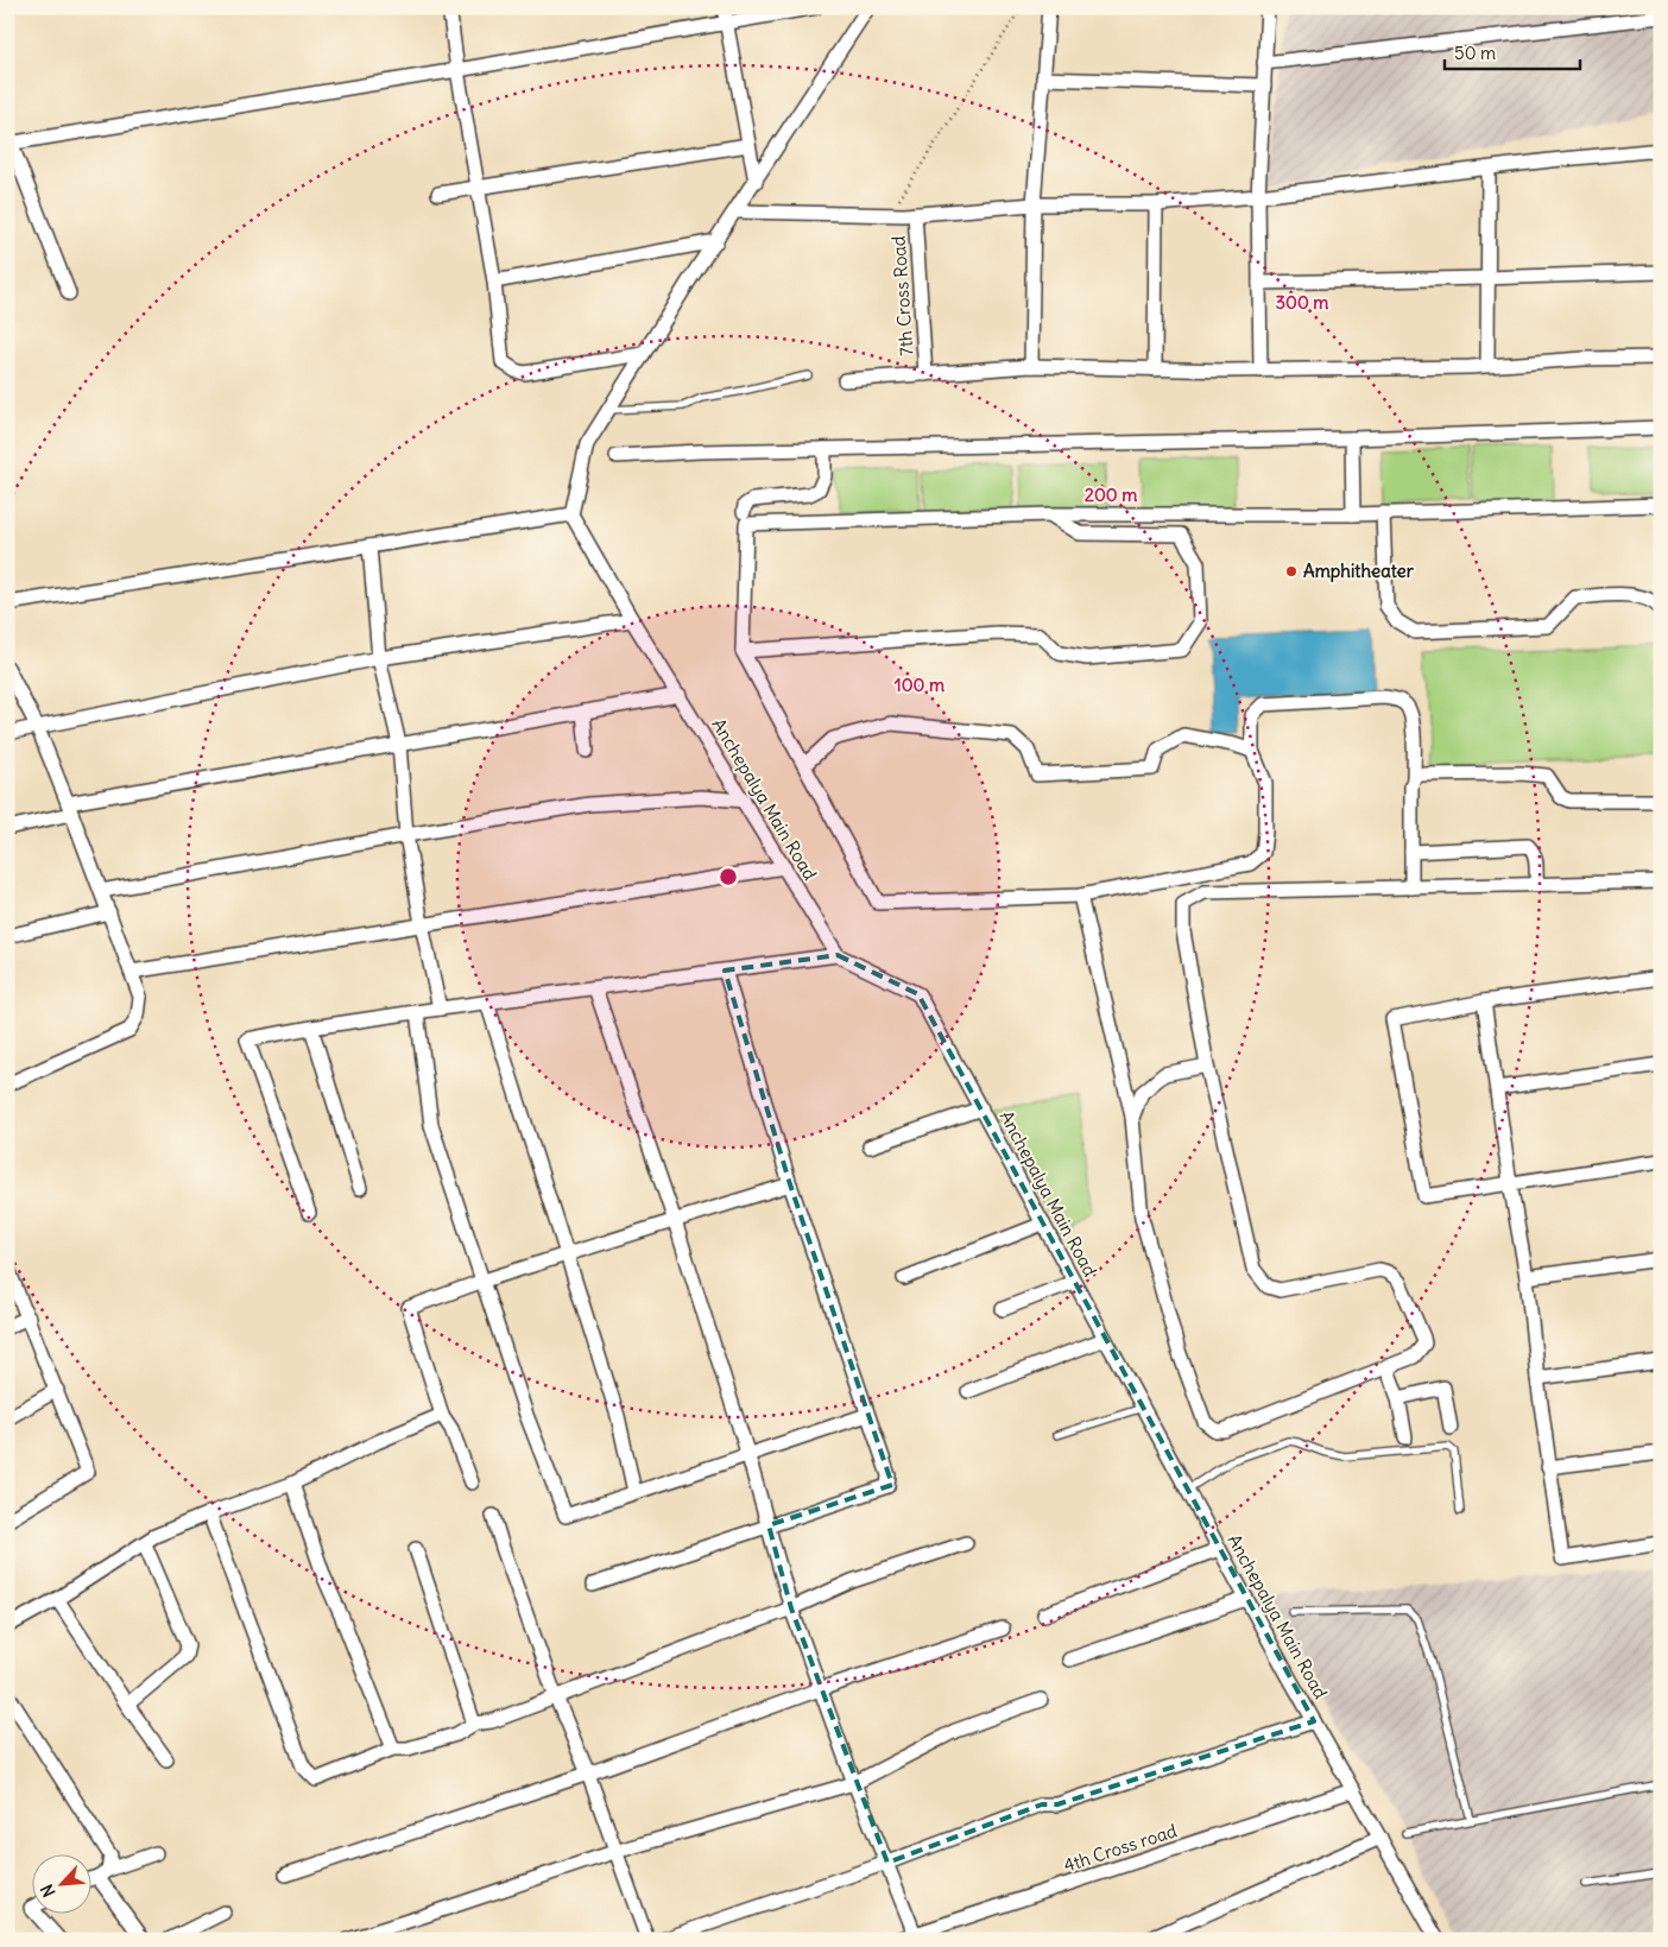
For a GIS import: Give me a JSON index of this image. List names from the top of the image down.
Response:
{
  "streets": {
    "street": ["7th Cross Road", "Anchepalya Main Road", "4th Cross road"]
  },
  "crossings": [
    ["Anchepalya Main Road", "4th Cross road"]
  ],
  "places": ["Amphitheater"],
  "scale_bar": "50 m",
  "north": "bottom left",
  "rings": ["300 m", "200 m", "100 m"]
}
